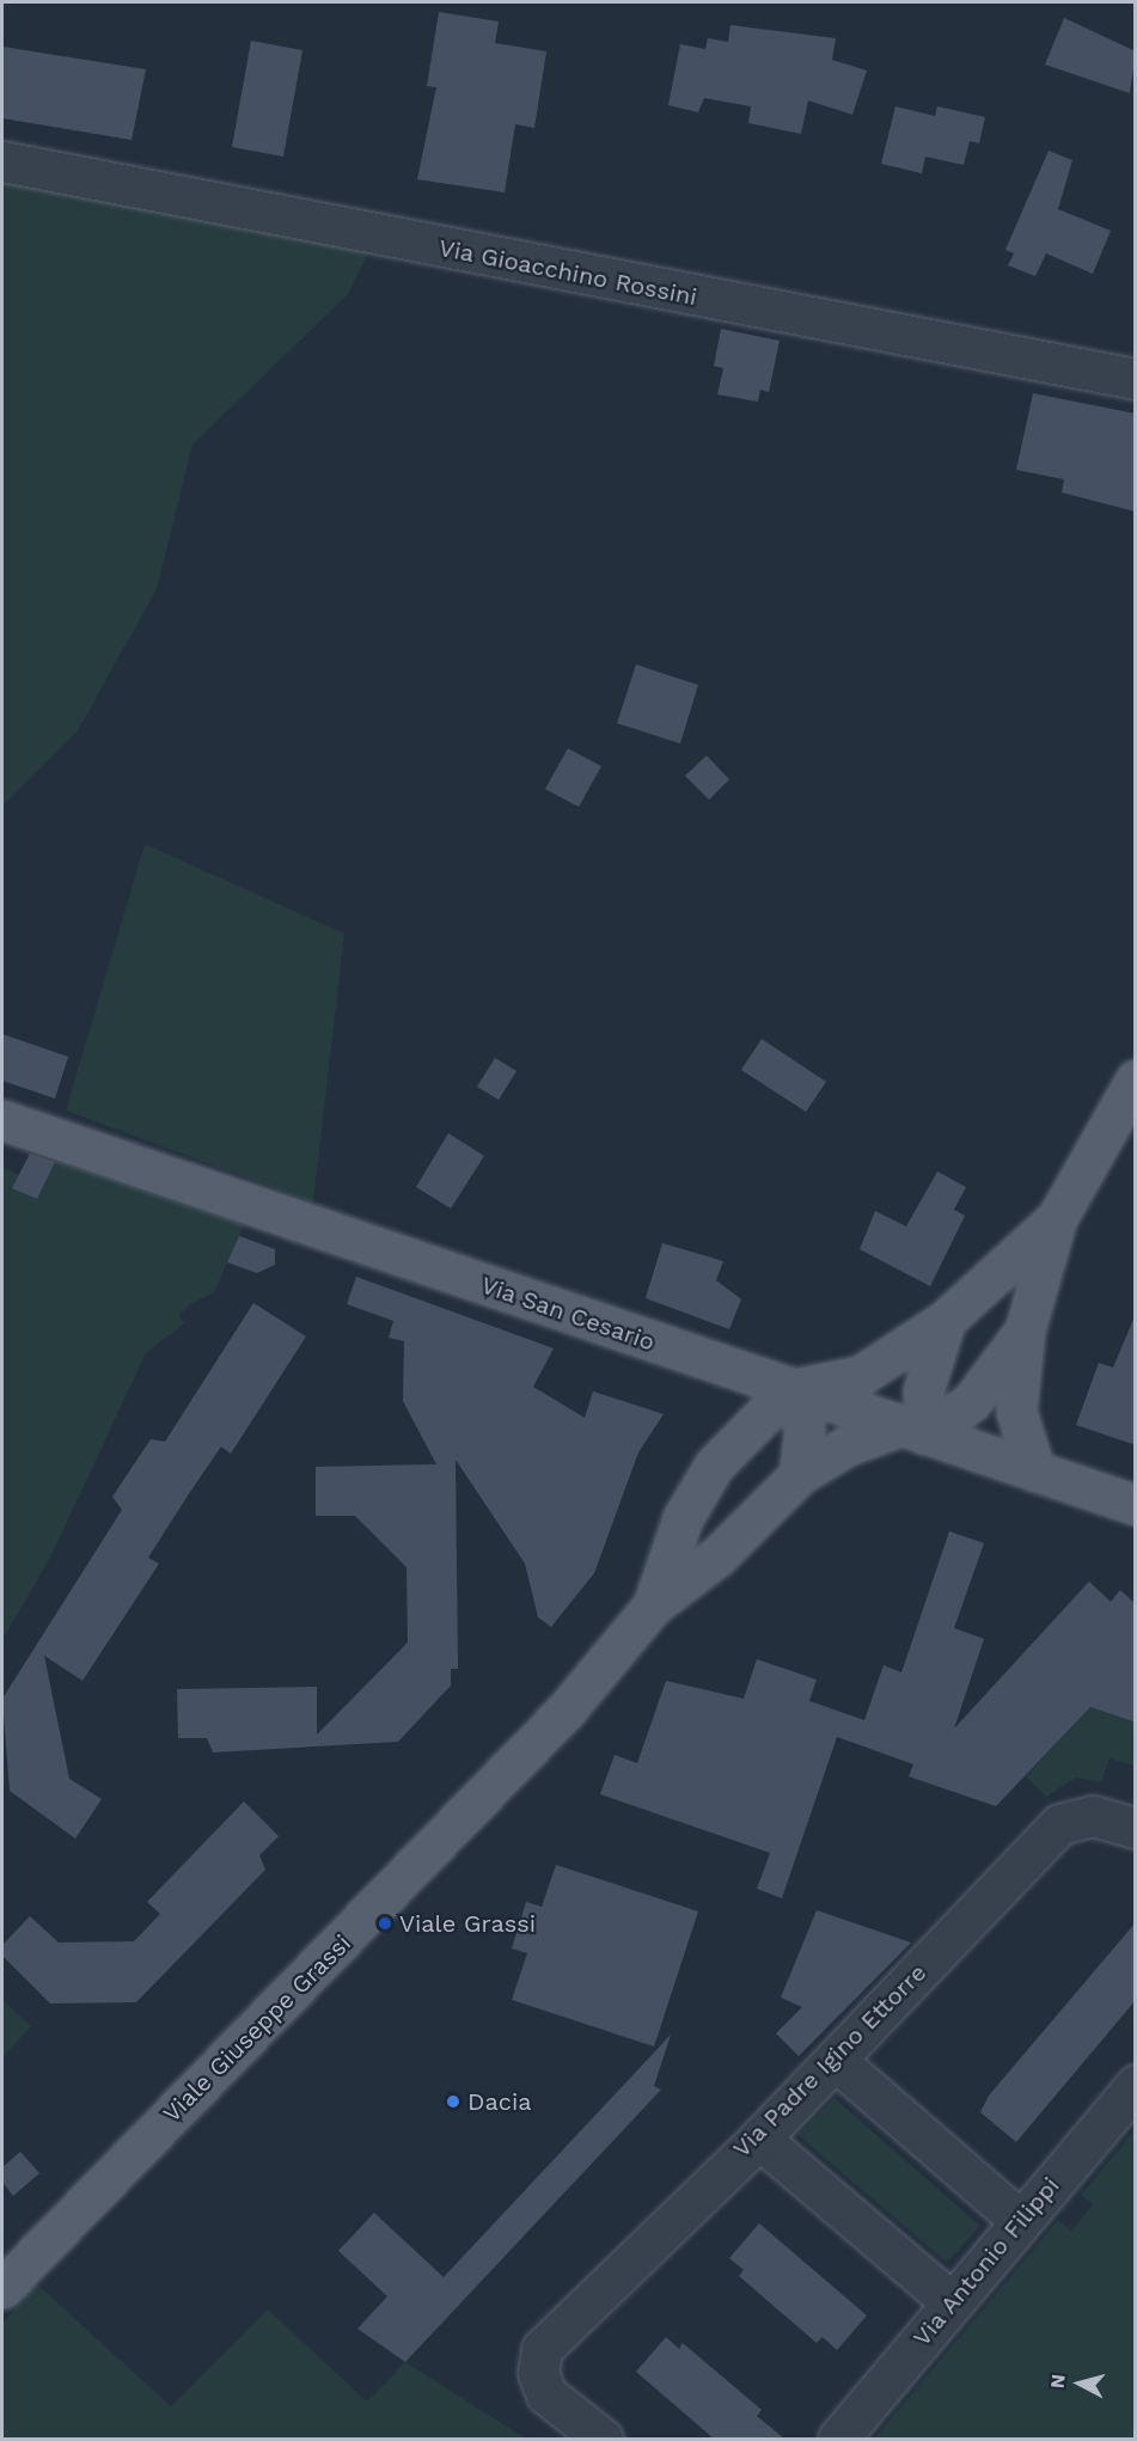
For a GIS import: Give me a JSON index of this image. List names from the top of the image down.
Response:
{
  "streets": {
    "main road": ["Via San Cesario", "Viale Giuseppe Grassi"],
    "street": ["Via Gioacchino Rossini", "Via Padre Igino Ettorre", "Via Antonio Filippi"]
  },
  "crossings": [
    ["Via San Cesario", "Viale Giuseppe Grassi"]
  ],
  "places": ["Viale Grassi", "Dacia"],
  "north": "left"
}
